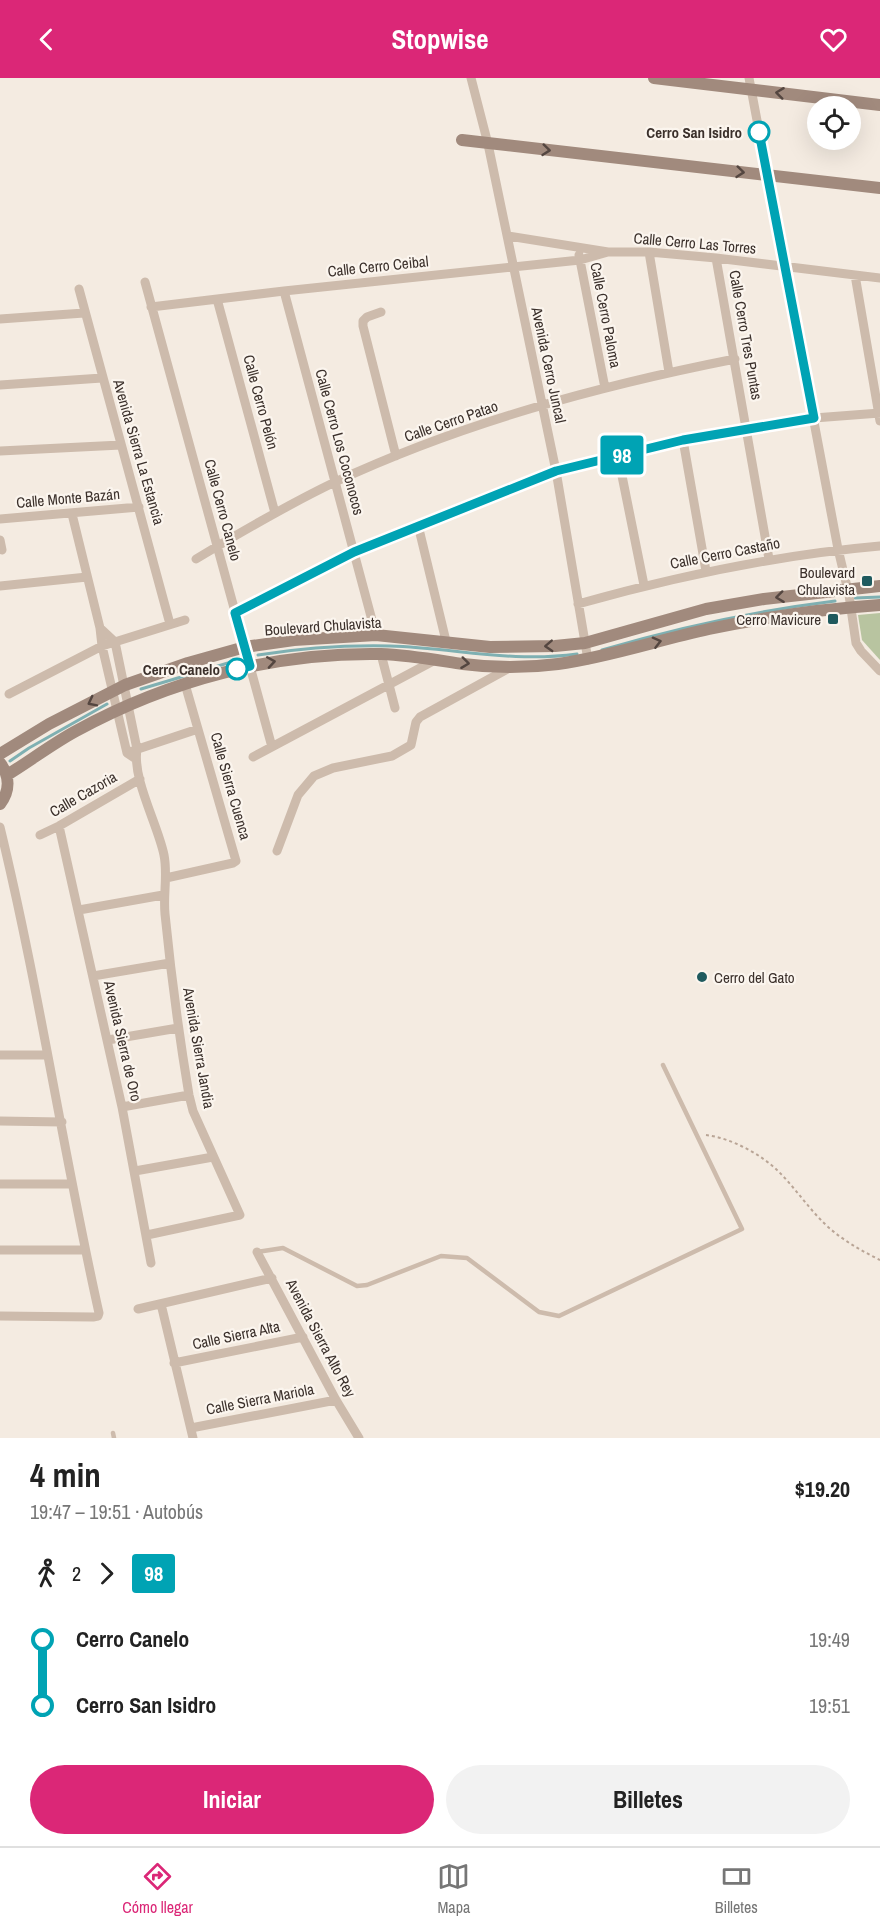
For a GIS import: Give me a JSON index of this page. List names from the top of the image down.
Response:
{
  "streets": {
    "street": [
      "Calle Cerro Las Torres",
      "Calle Cerro Ceibal",
      "Calle Cerro Paloma",
      "Calle Cerro Tres Puntas",
      "Avenida Cerro Juncal",
      "Calle Cerro Pelón",
      "Calle Cerro Patao",
      "Calle Cerro Los Coconocos",
      "Avenida Sierra La Estancia",
      "Calle Monte Bazán",
      "Calle Cerro Canelo",
      "Calle Cerro Castaño",
      "Boulevard Chulavista",
      "Calle Sierra Cuenca",
      "Calle Cazoria",
      "Avenida Sierra de Oro",
      "Avenida Sierra Jandia",
      "Calle Sierra Alta",
      "Avenida Sierra Alto Rey",
      "Calle Sierra Mariola"
    ]
  },
  "crossings": [
    ["Calle Cerro Las Torres", "Calle Cerro Ceibal"],
    ["Calle Cerro Las Torres", "Calle Cerro Paloma"],
    ["Calle Cerro Las Torres", "Calle Cerro Tres Puntas"],
    ["Calle Cerro Las Torres", "Avenida Cerro Juncal"],
    ["Calle Cerro Ceibal", "Calle Cerro Paloma"],
    ["Calle Cerro Ceibal", "Avenida Cerro Juncal"],
    ["Calle Cerro Ceibal", "Calle Cerro Pelón"],
    ["Calle Cerro Ceibal", "Calle Cerro Los Coconocos"],
    ["Calle Cerro Ceibal", "Calle Cerro Canelo"],
    ["Calle Cerro Paloma", "Calle Cerro Patao"],
    ["Calle Cerro Tres Puntas", "Calle Cerro Patao"],
    ["Calle Cerro Tres Puntas", "Calle Cerro Castaño"],
    ["Avenida Cerro Juncal", "Calle Cerro Patao"],
    ["Avenida Cerro Juncal", "Calle Cerro Castaño"],
    ["Avenida Cerro Juncal", "Boulevard Chulavista"],
    ["Calle Cerro Pelón", "Calle Cerro Patao"],
    ["Calle Cerro Patao", "Calle Cerro Los Coconocos"],
    ["Calle Cerro Patao", "Calle Cerro Canelo"],
    ["Calle Cerro Los Coconocos", "Boulevard Chulavista"],
    ["Avenida Sierra La Estancia", "Calle Monte Bazán"],
    ["Calle Cerro Canelo", "Boulevard Chulavista"],
    ["Boulevard Chulavista", "Calle Sierra Cuenca"],
    ["Boulevard Chulavista", "Avenida Sierra Jandia"],
    ["Calle Sierra Cuenca", "Avenida Sierra Jandia"],
    ["Calle Cazoria", "Avenida Sierra de Oro"],
    ["Calle Cazoria", "Avenida Sierra Jandia"],
    ["Avenida Sierra de Oro", "Avenida Sierra Jandia"],
    ["Calle Sierra Alta", "Avenida Sierra Alto Rey"],
    ["Avenida Sierra Alto Rey", "Calle Sierra Mariola"]
  ],
  "places": {
    "other": ["Cerro San Isidro", "Cerro Canelo", "Cerro del Gato"],
    "transit": ["Boulevard Chulavista", "Cerro Mavicure"]
  },
  "lines": ["bus line 98"],
  "page": {
    "header": "Stopwise",
    "on_map": "98",
    "heading": ["4 min", "19:47 – 19:51 · Autobús", "$19.20"],
    "legs": ["2", "98"],
    "list": [
      {
        "name": "Cerro Canelo",
        "value": "19:49"
      },
      {
        "name": "Cerro San Isidro",
        "value": "19:51"
      }
    ],
    "buttons": ["Iniciar", "Billetes"],
    "tabs": ["Cómo llegar", "Mapa", "Billetes"]
  }
}
